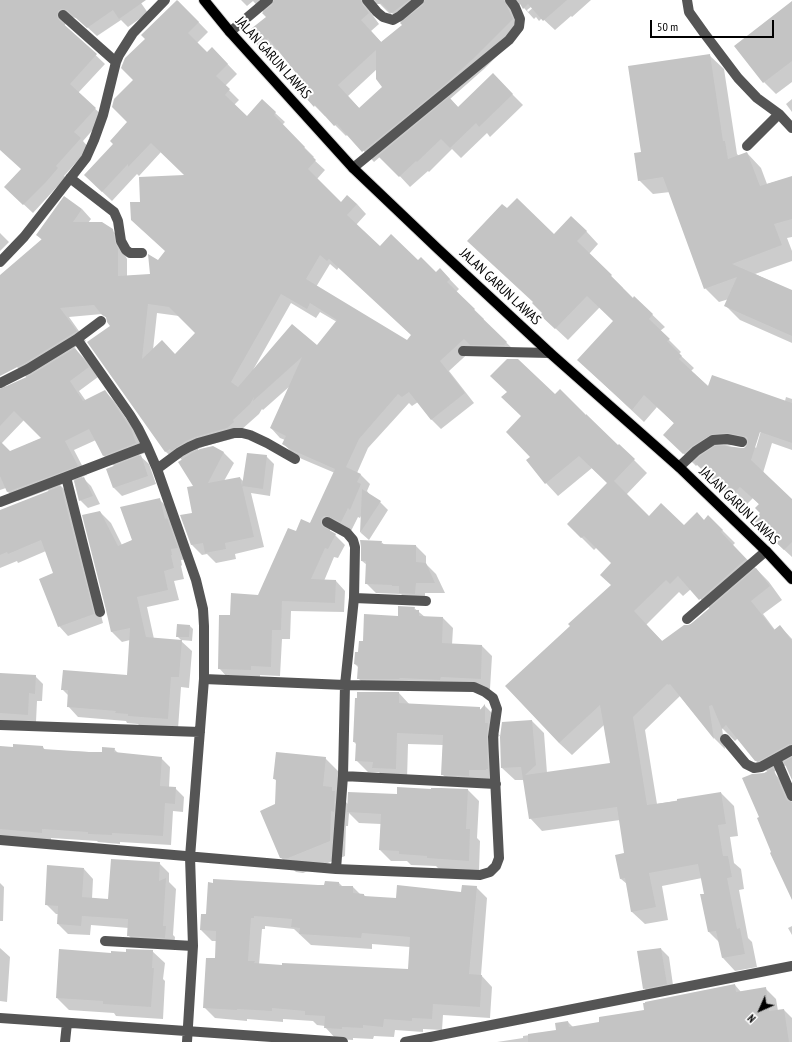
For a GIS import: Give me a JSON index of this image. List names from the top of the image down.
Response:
{
  "streets": {
    "main road": ["JALAN GARUN LAWAS"]
  },
  "scale_bar": "50 m",
  "north": "bottom left"
}
